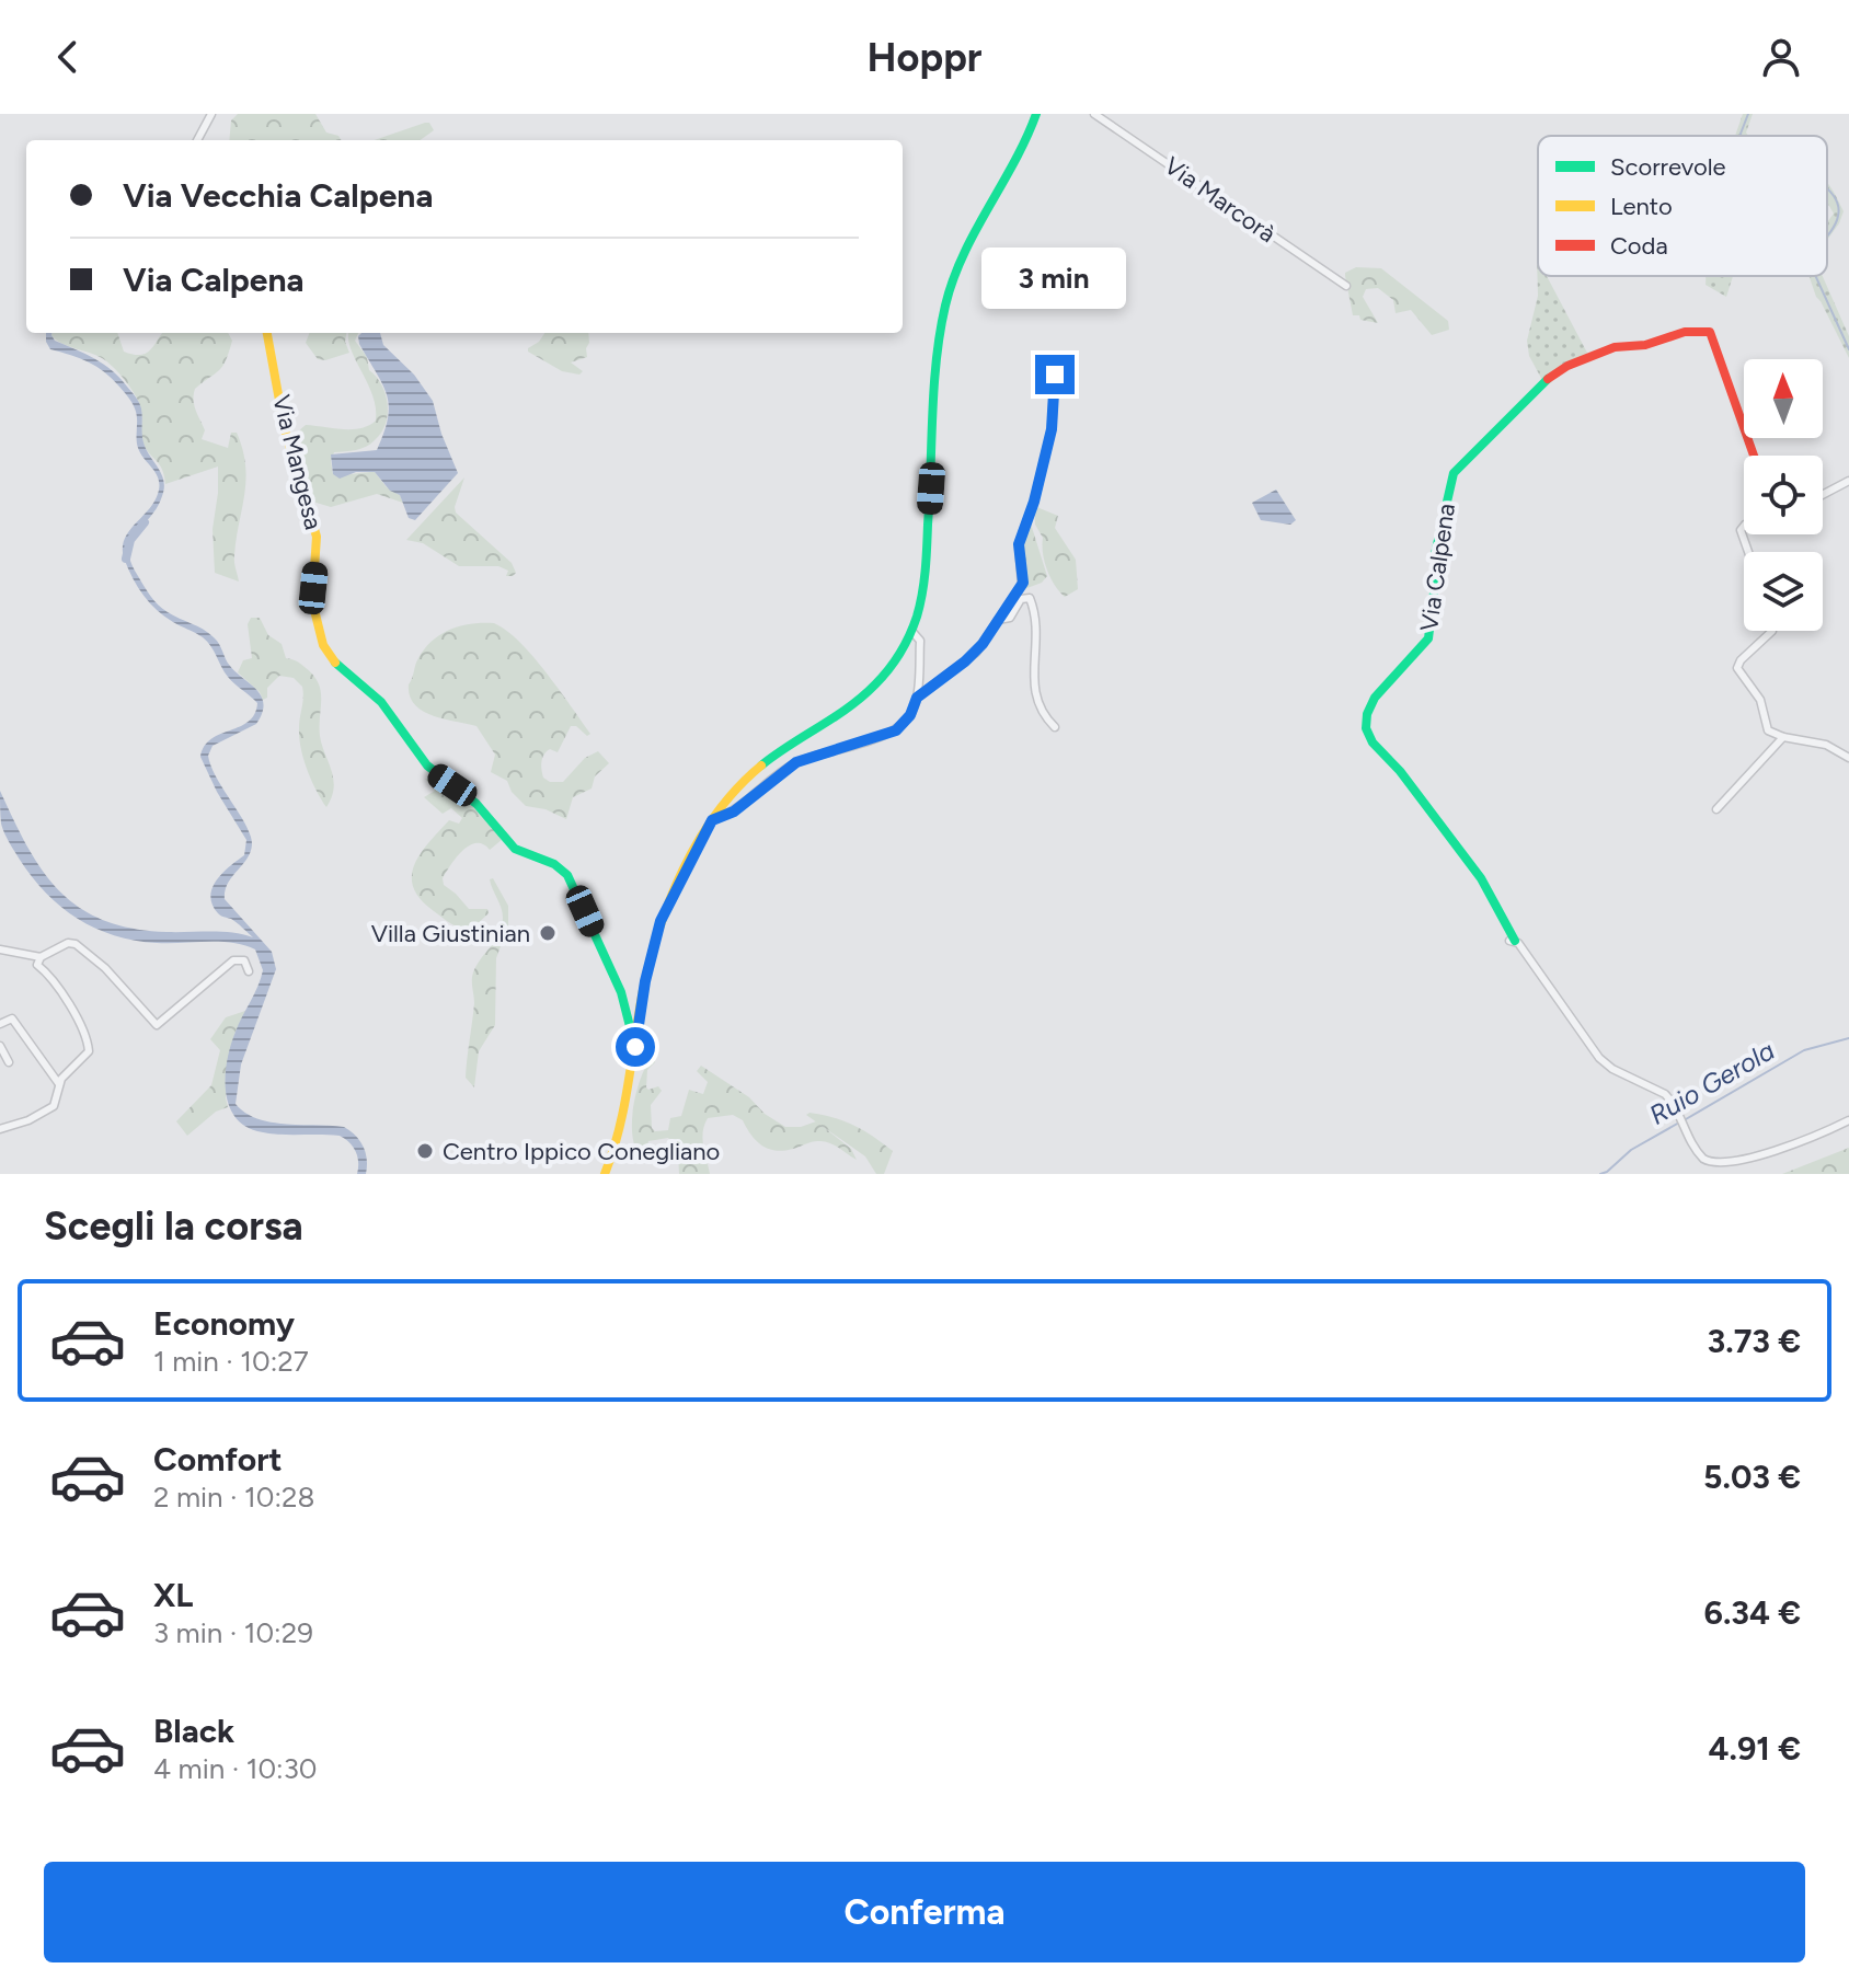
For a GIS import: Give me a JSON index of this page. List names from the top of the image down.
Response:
{
  "streets": {
    "street": ["Via Marcorà", "Via Mangesa", "Via Calpena"]
  },
  "water": ["Ruio Gerola"],
  "places": ["Villa Giustinian", "Centro Ippico Conegliano"],
  "legend": ["Scorrevole", "Lento", "Coda"],
  "north": "top",
  "page": {
    "header": "Hoppr",
    "banner": ["Via Vecchia Calpena", "Via Calpena"],
    "bubble": "3 min",
    "heading": "Scegli la corsa",
    "list": [
      {
        "name": "Economy",
        "note": "1 min · 10:27",
        "value": "3.73 €"
      },
      {
        "name": "Comfort",
        "note": "2 min · 10:28",
        "value": "5.03 €"
      },
      {
        "name": "XL",
        "note": "3 min · 10:29",
        "value": "6.34 €"
      },
      {
        "name": "Black",
        "note": "4 min · 10:30",
        "value": "4.91 €"
      }
    ],
    "buttons": "Conferma"
  }
}
